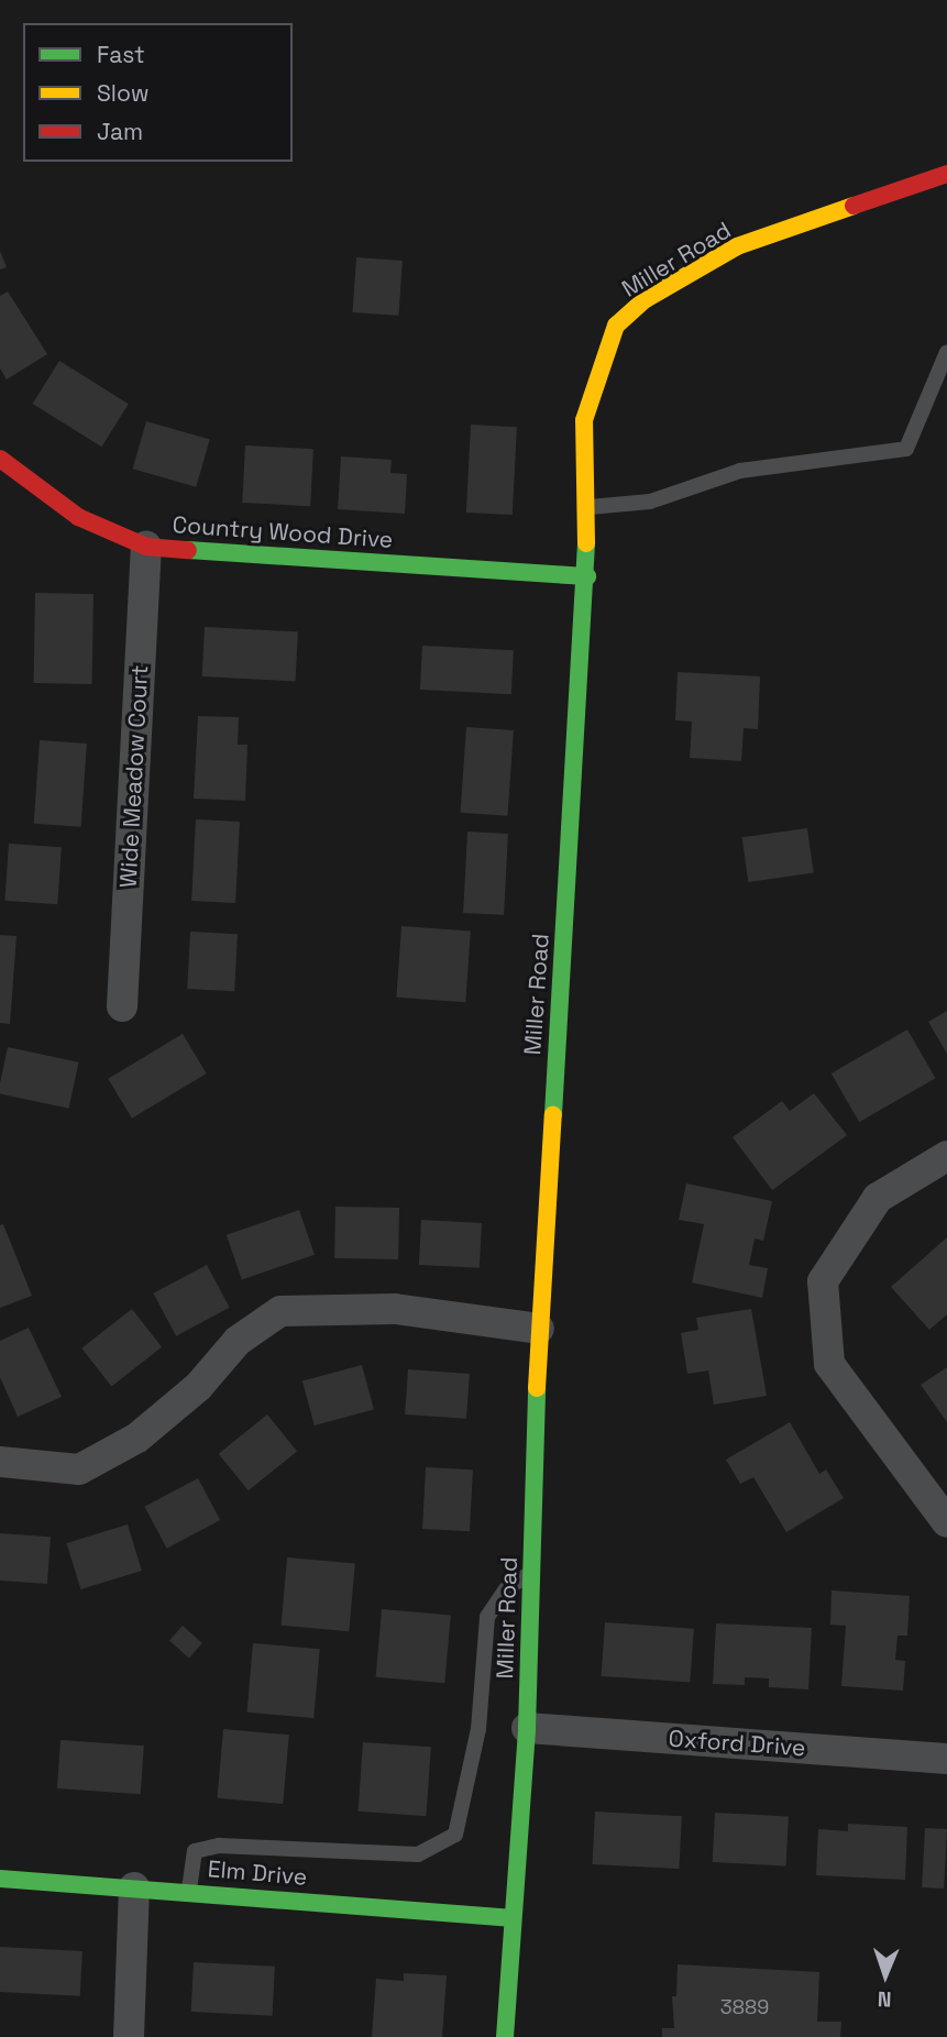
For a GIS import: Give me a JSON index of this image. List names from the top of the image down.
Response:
{
  "streets": {
    "street": [
      "Miller Road",
      "Country Wood Drive",
      "Wide Meadow Court",
      "Oxford Drive",
      "Elm Drive"
    ]
  },
  "crossings": [
    ["Miller Road", "Country Wood Drive"],
    ["Miller Road", "Oxford Drive"],
    ["Miller Road", "Elm Drive"],
    ["Country Wood Drive", "Wide Meadow Court"]
  ],
  "house_numbers": ["3889"],
  "legend": ["Fast", "Slow", "Jam"],
  "north": "bottom"
}
